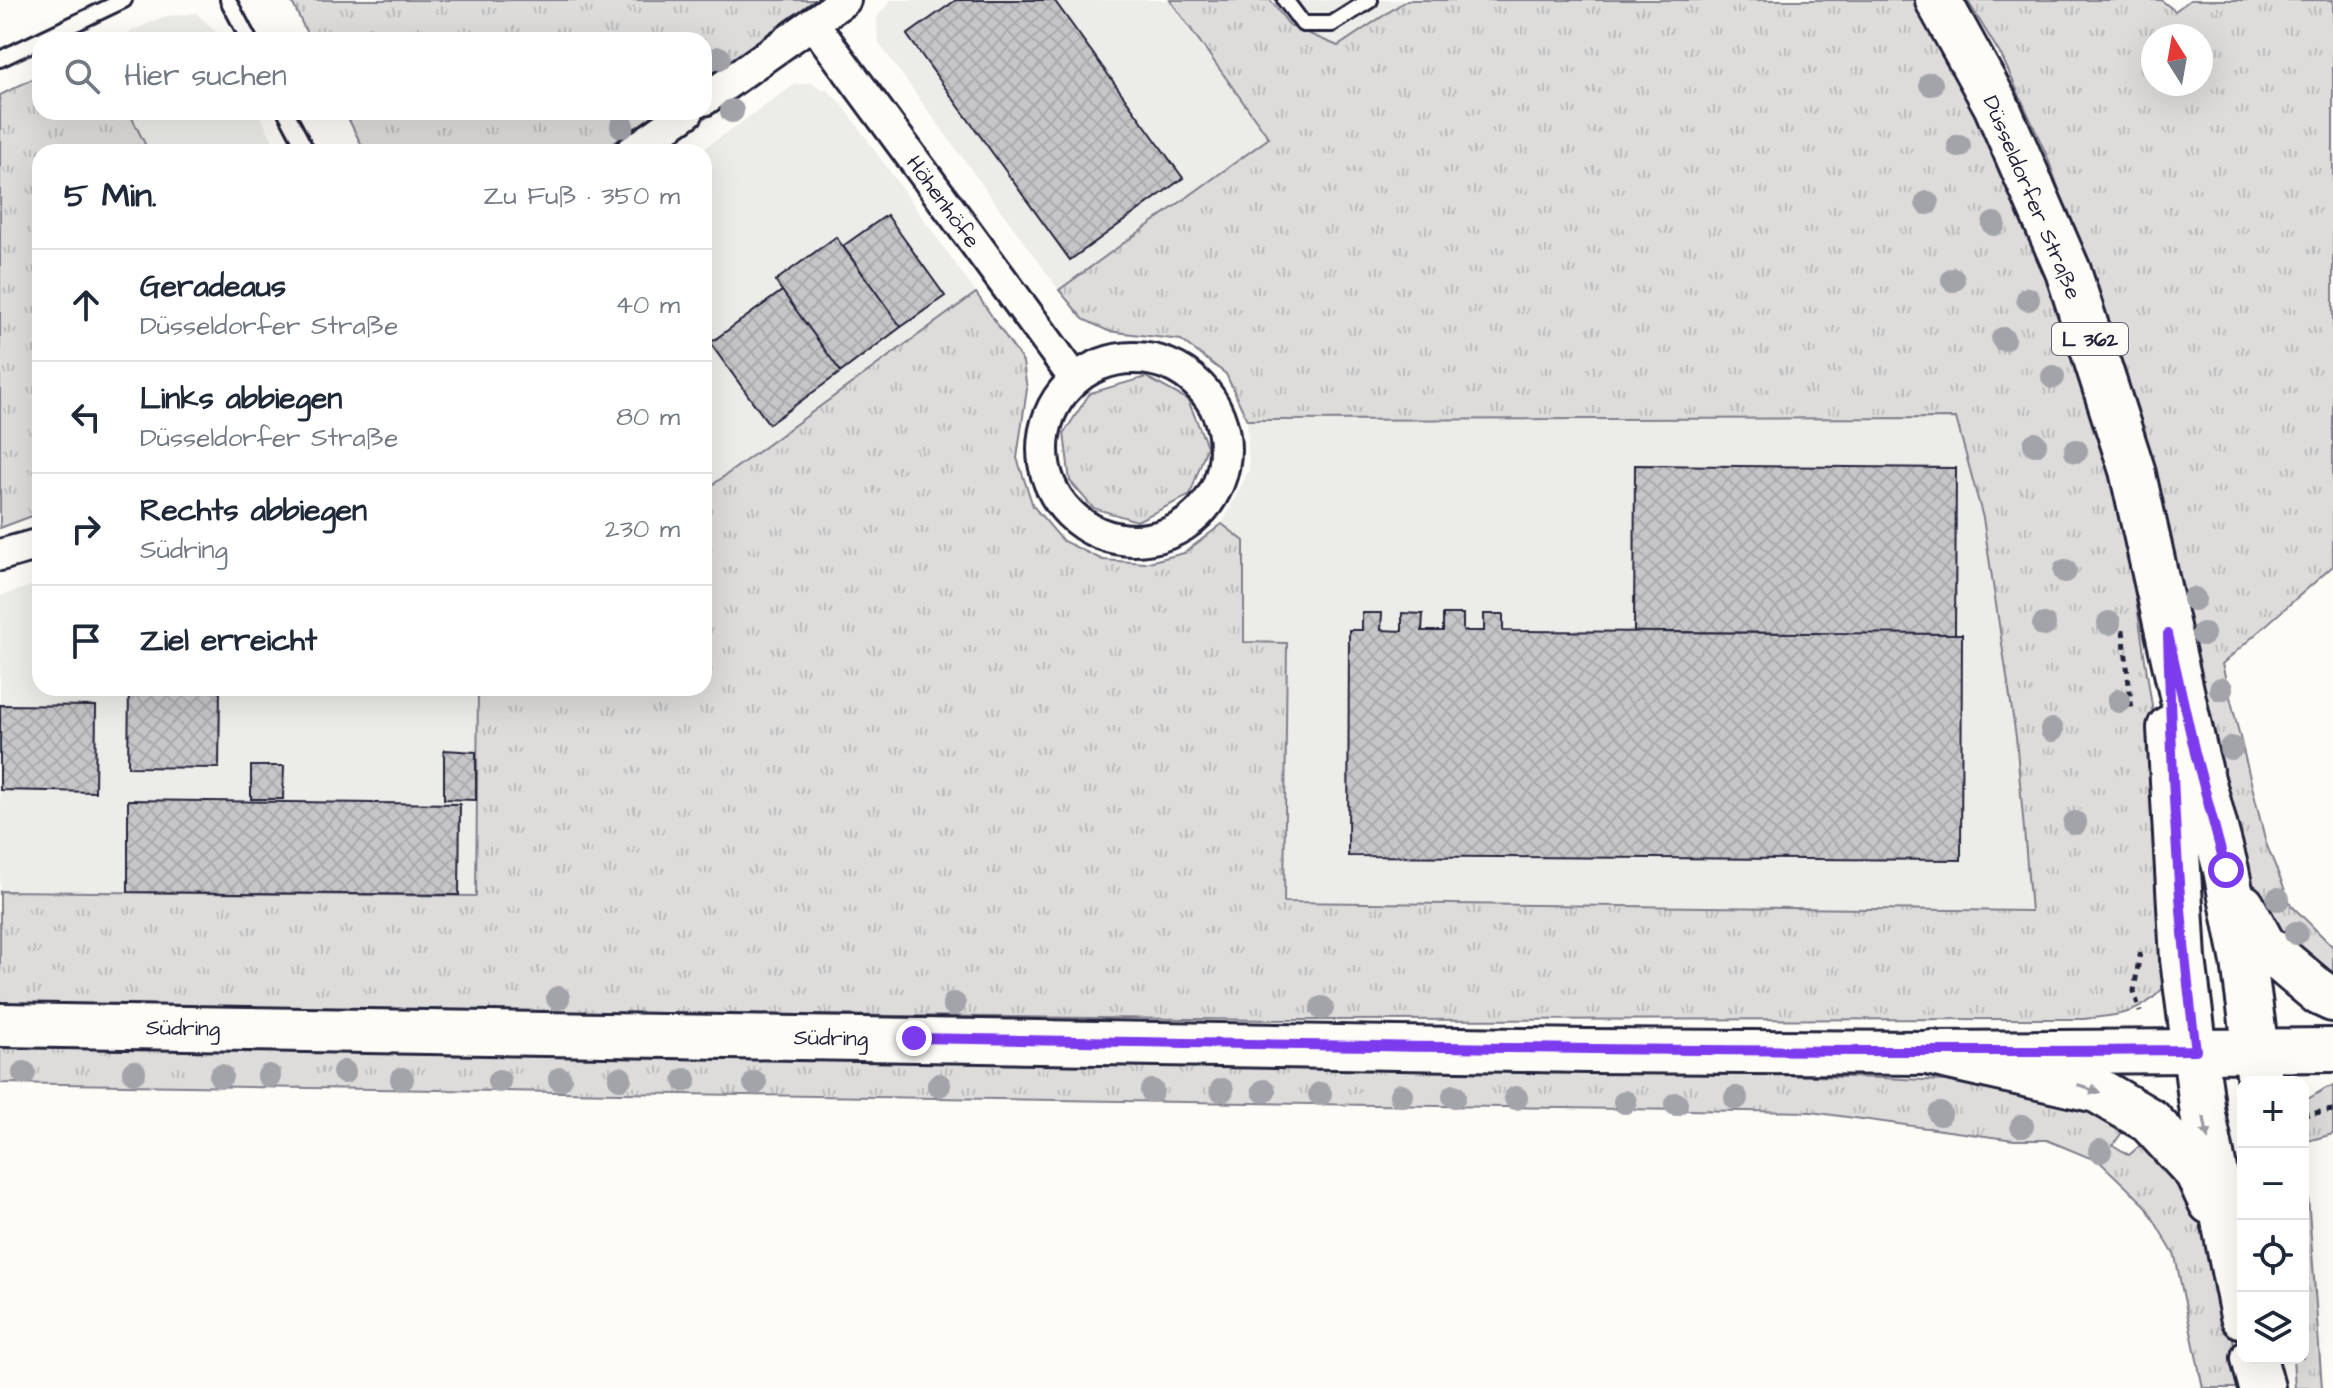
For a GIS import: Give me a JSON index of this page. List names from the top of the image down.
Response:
{
  "streets": {
    "main road": ["Düsseldorfer Straße", "L 362", "Südring"],
    "street": ["Höhenhöfe"]
  },
  "crossings": [
    ["Düsseldorfer Straße", "Südring"]
  ],
  "north": "top",
  "page": {
    "search": "Hier suchen",
    "heading": ["5 Min.", "Zu Fuß · 350 m"],
    "list": [
      ["Geradeaus", "Düsseldorfer Straße", "40 m"],
      ["Links abbiegen", "Düsseldorfer Straße", "80 m"],
      ["Rechts abbiegen", "Südring", "230 m"],
      "Ziel erreicht"
    ],
    "map_buttons": ["+", "−"]
  }
}
